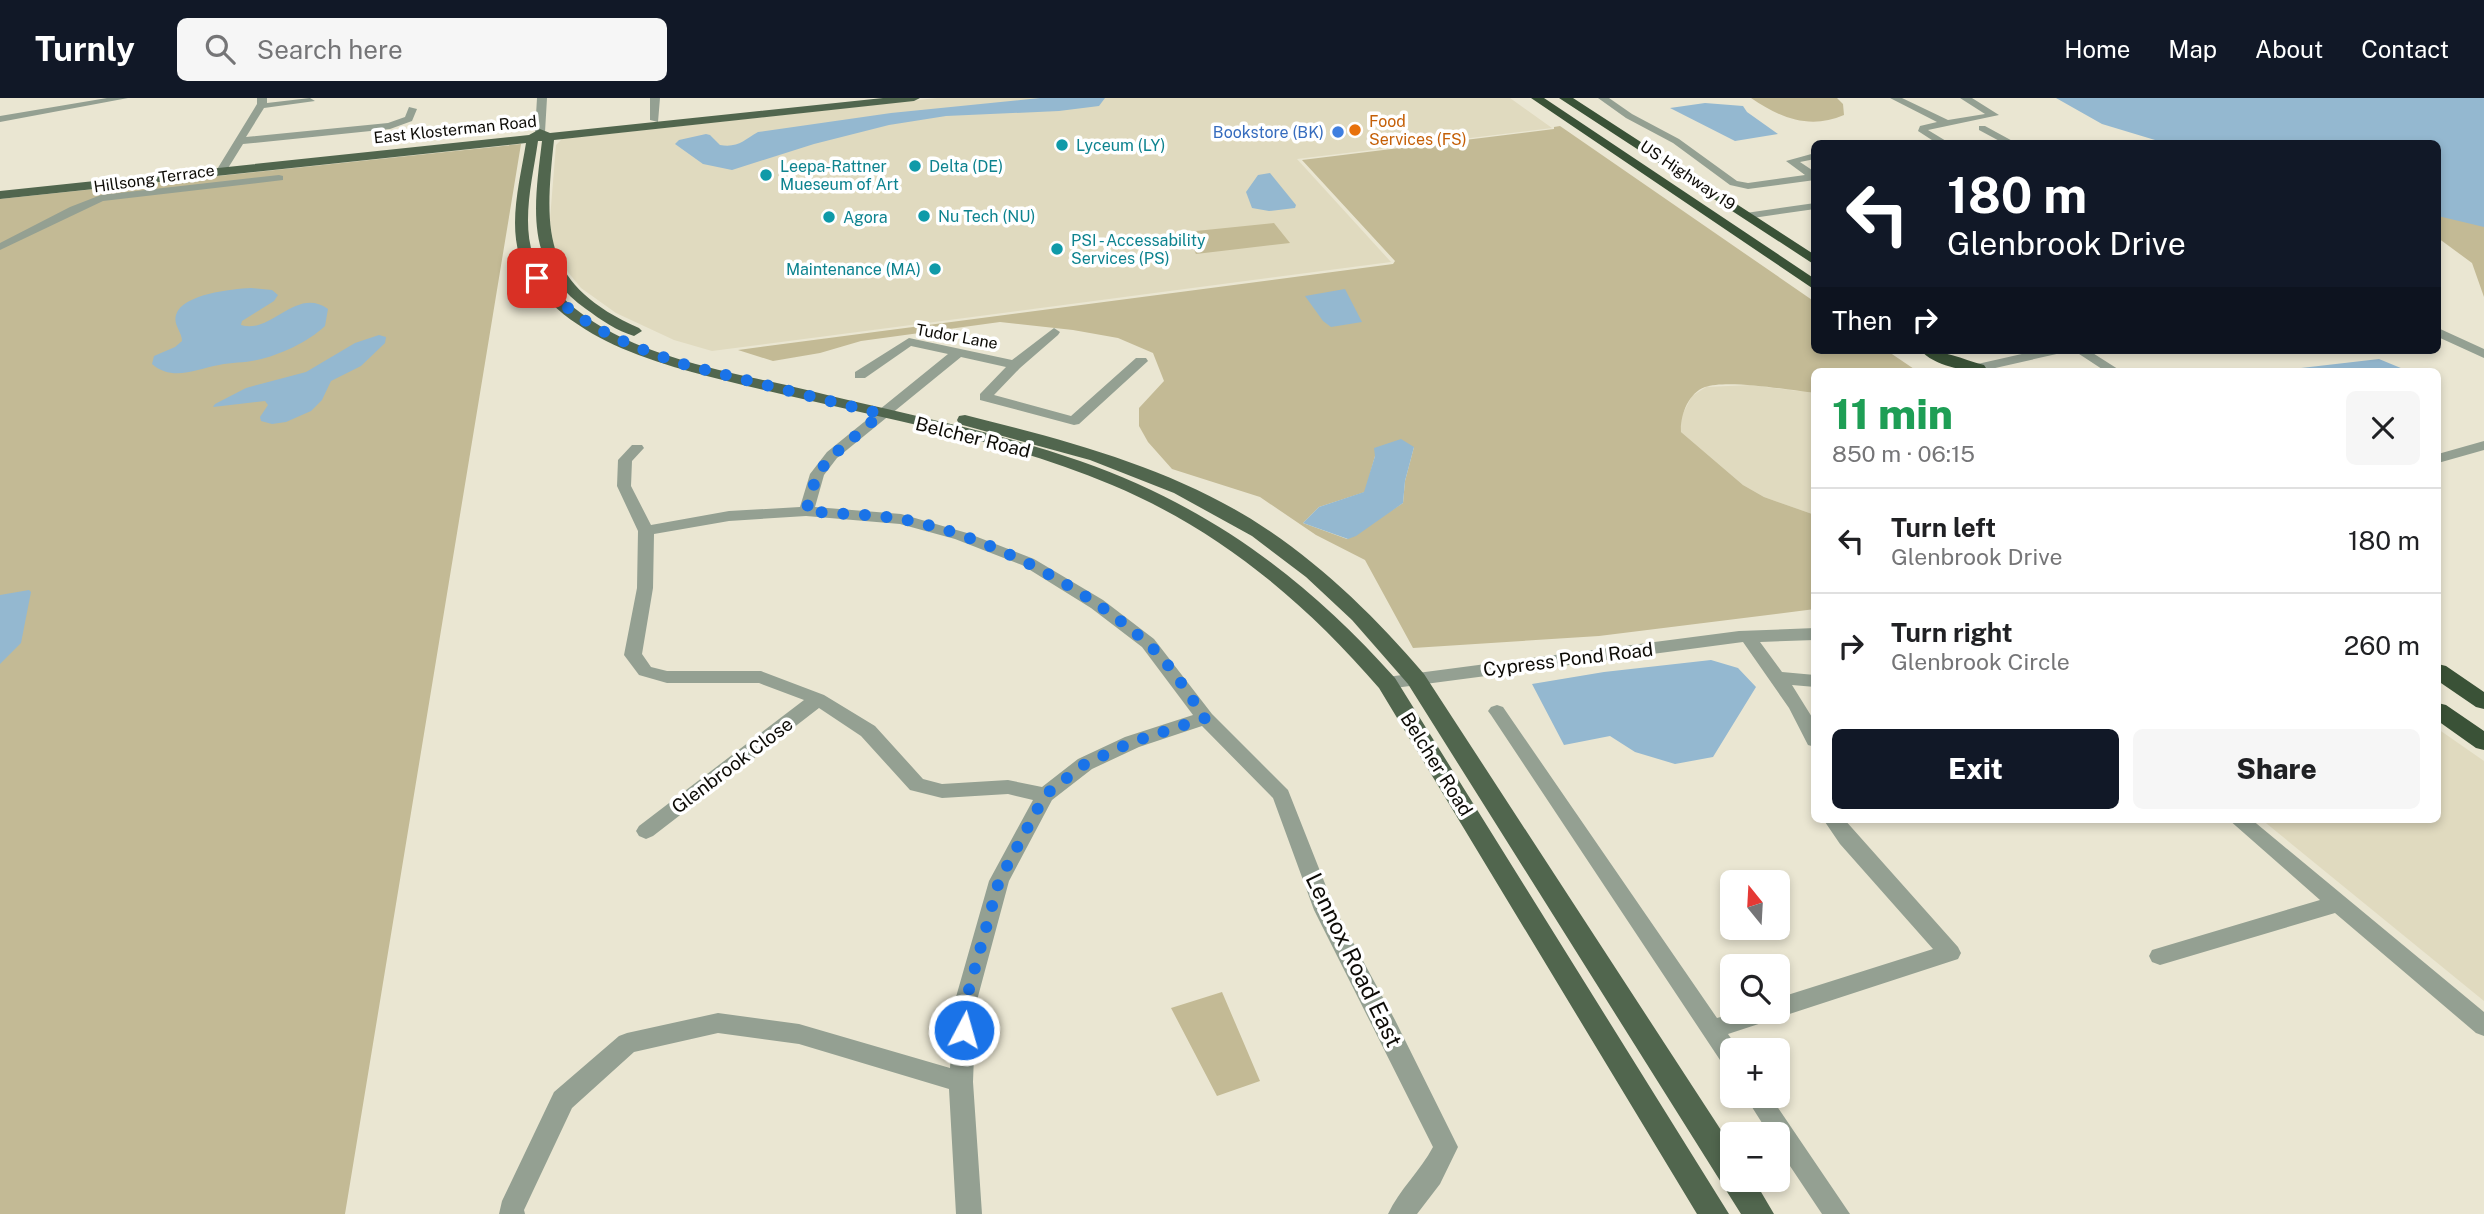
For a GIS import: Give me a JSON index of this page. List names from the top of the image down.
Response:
{
  "streets": {
    "highway": ["US Highway 19"],
    "main road": ["East Klosterman Road", "Belcher Road"],
    "street": [
      "Hillsong Terrace",
      "Tudor Lane",
      "Cypress Pond Road",
      "Glenbrook Close",
      "Lennox Road East"
    ]
  },
  "crossings": [
    ["East Klosterman Road", "Belcher Road"],
    ["Belcher Road", "Cypress Pond Road"]
  ],
  "places": [
    "Food Services (FS)",
    "Bookstore (BK)",
    "Lyceum (LY)",
    "Delta (DE)",
    "Leepa-Rattner Mueseum of Art",
    "Nu Tech (NU)",
    "Agora",
    "PSI - Accessability Services (PS)",
    "Maintenance (MA)"
  ],
  "north": "top",
  "page": {
    "header": "Turnly",
    "search": "Search here",
    "nav": [
      "Home",
      "Map",
      "About",
      "Contact"
    ],
    "turn": ["180 m", "Glenbrook Drive"],
    "then": "Then",
    "heading": ["11 min", "850 m · 06:15"],
    "list": [
      {
        "name": "Turn left",
        "note": "Glenbrook Drive",
        "value": "180 m"
      },
      {
        "name": "Turn right",
        "note": "Glenbrook Circle",
        "value": "260 m"
      }
    ],
    "buttons": ["Exit", "Share"],
    "map_buttons": ["+", "−"]
  }
}
